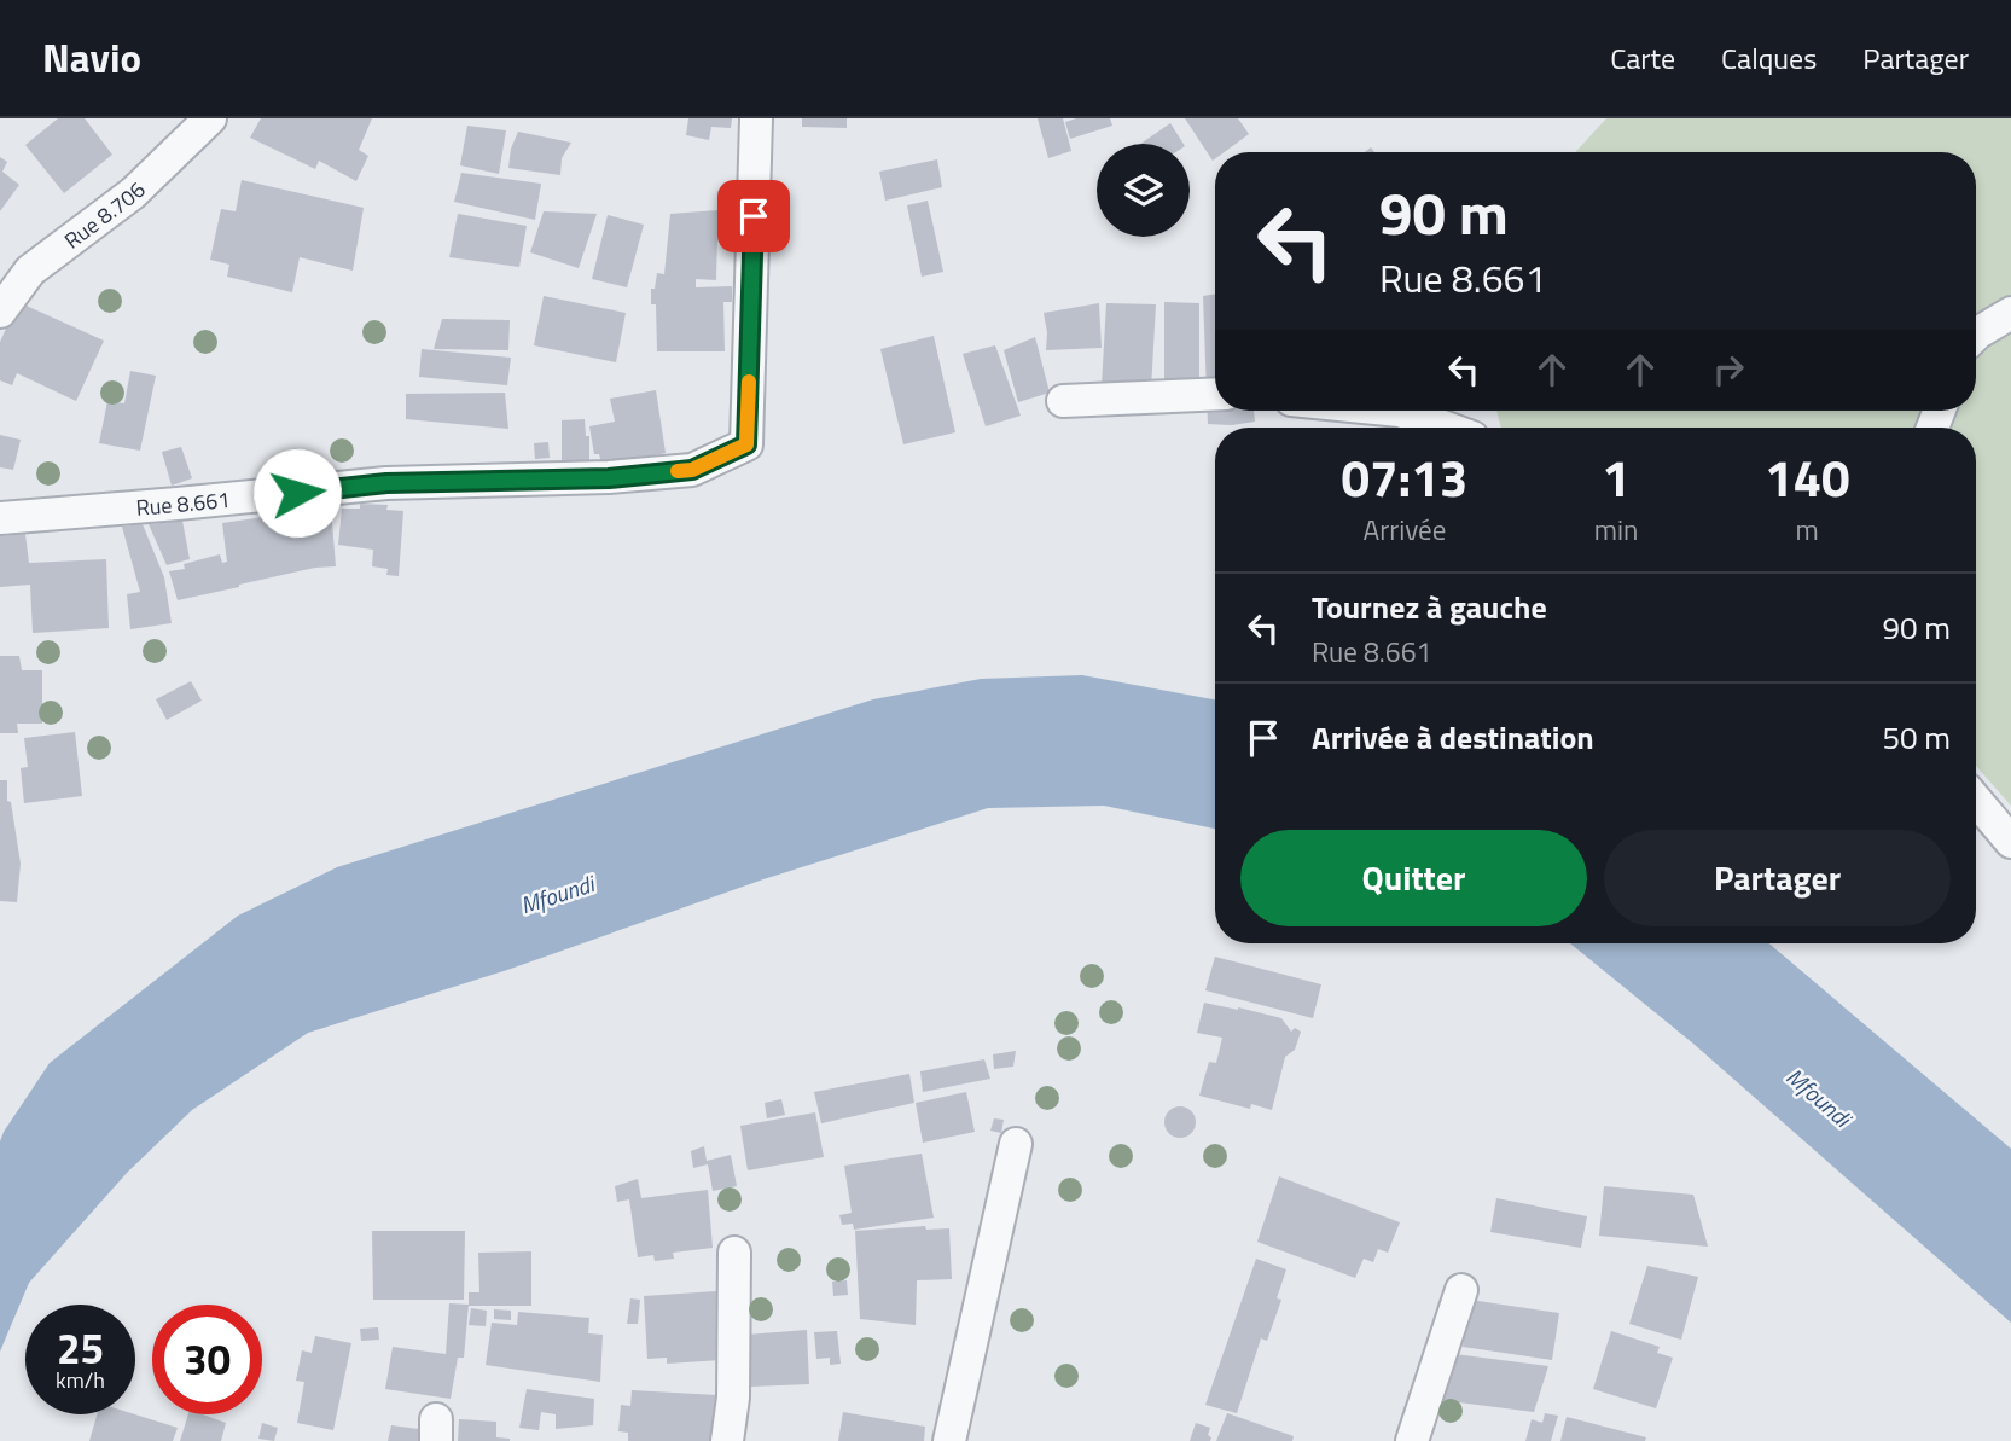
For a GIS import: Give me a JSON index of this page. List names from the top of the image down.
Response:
{
  "streets": {
    "street": ["Rue 8.706", "Rue 8.661"]
  },
  "water": ["Mfoundi"],
  "page": {
    "header": "Navio",
    "nav": ["Carte", "Calques", "Partager"],
    "turn": ["90 m", "Rue 8.661"],
    "eta": [
      "07:13",
      "Arrivée",
      "1",
      "min",
      "140",
      "m"
    ],
    "list": [
      {
        "name": "Tournez à gauche",
        "note": "Rue 8.661",
        "value": "90 m"
      },
      {
        "name": "Arrivée à destination",
        "value": "50 m"
      }
    ],
    "buttons": ["Quitter", "Partager"],
    "speed": "25 km/h",
    "limit": "30"
  }
}
